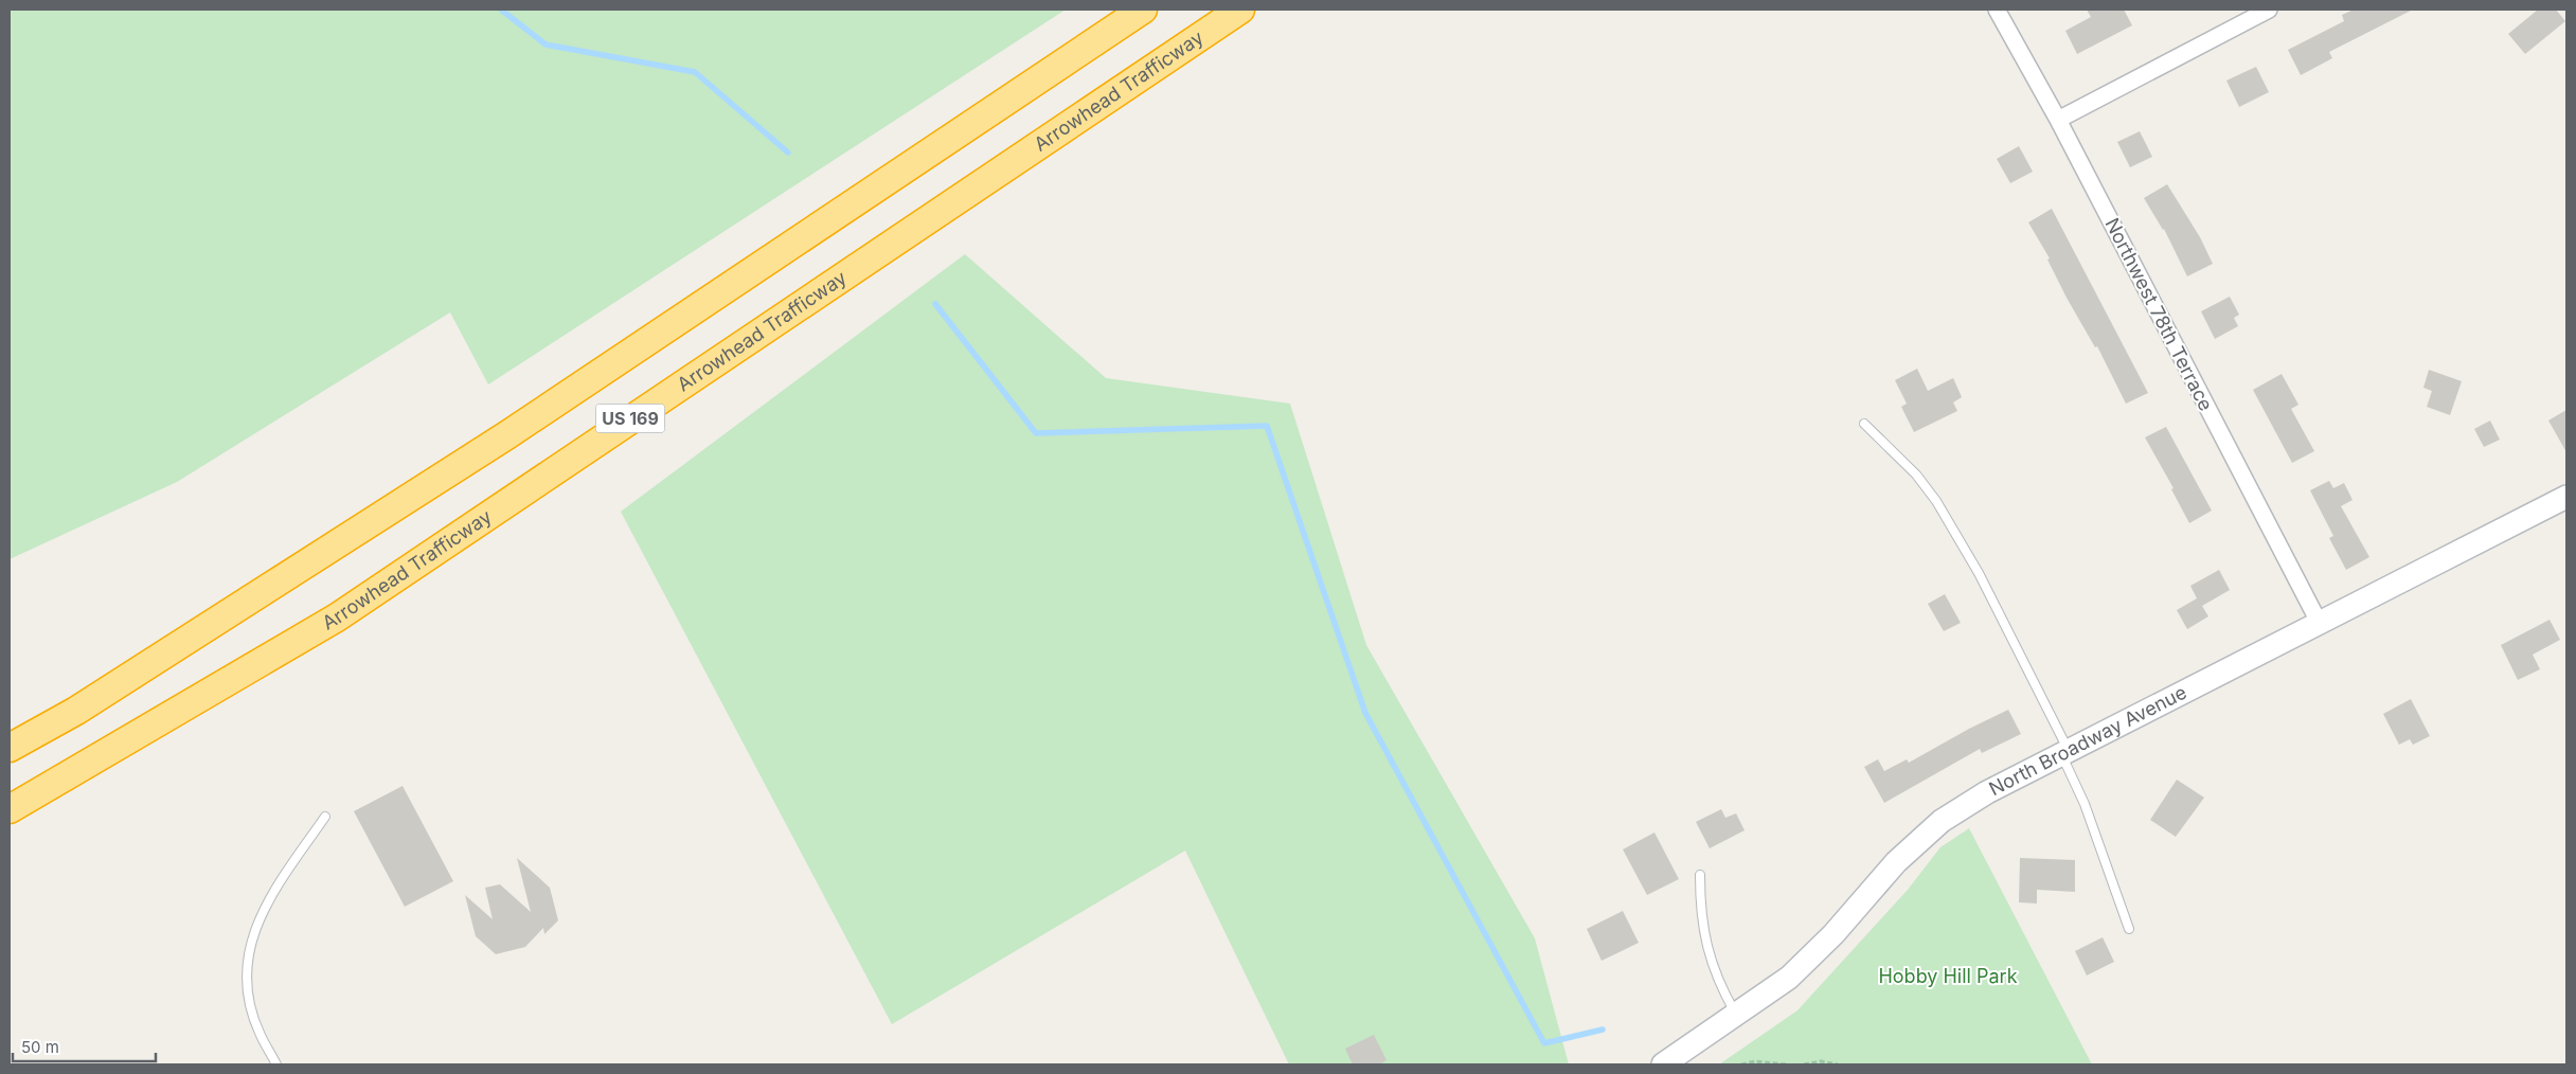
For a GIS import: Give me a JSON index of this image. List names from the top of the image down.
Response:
{
  "streets": {
    "highway": ["Arrowhead Trafficway", "US 169"],
    "street": ["Northwest 78th Terrace", "North Broadway Avenue"]
  },
  "crossings": [
    ["Northwest 78th Terrace", "North Broadway Avenue"]
  ],
  "parks": ["Hobby Hill Park"],
  "scale_bar": "50 m"
}
